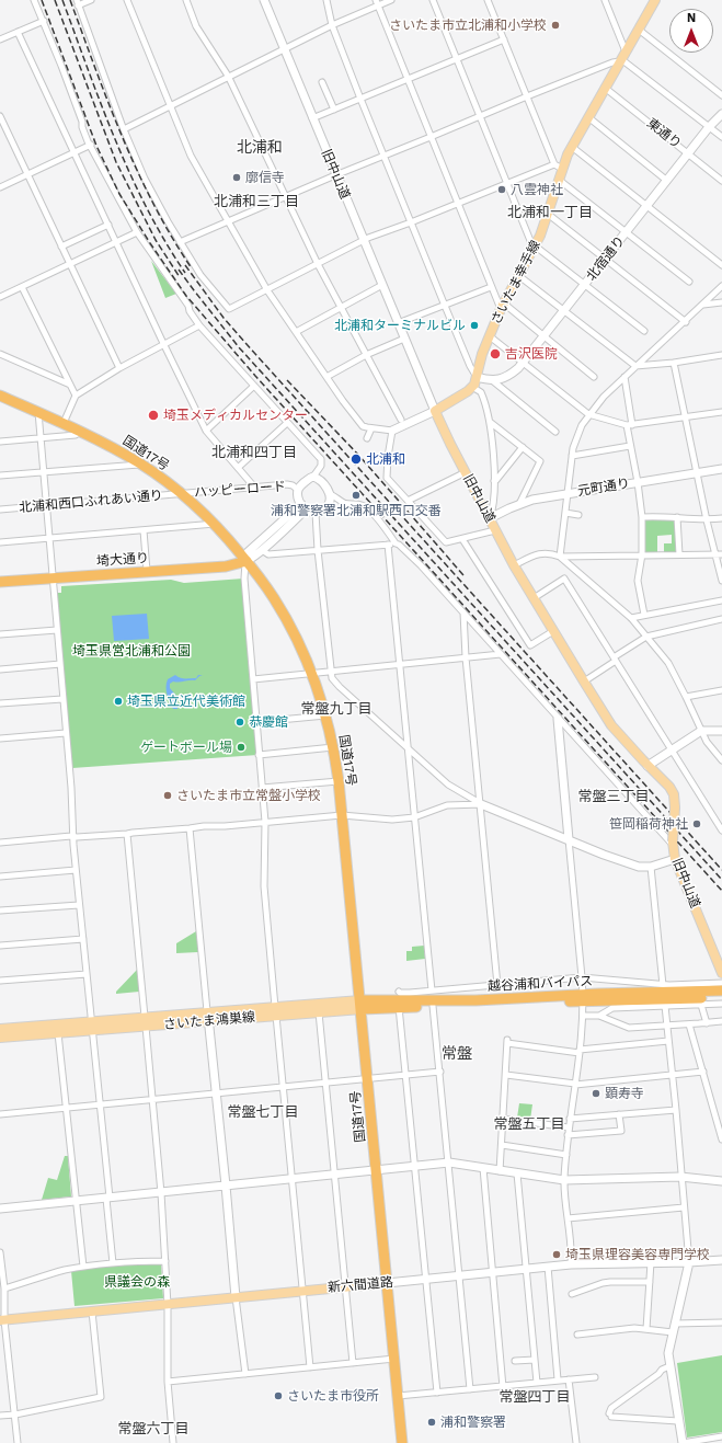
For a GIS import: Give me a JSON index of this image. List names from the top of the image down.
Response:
{
  "streets": {
    "highway": ["国道17号", "埼大通り", "越谷浦和バイパス"],
    "main road": [
      "旧中山道",
      "さいたま幸手線",
      "さいたま鴻巣線",
      "新六間道路"
    ],
    "street": [
      "東通り",
      "北宿通り",
      "元町通り",
      "ハッピーロード",
      "北浦和西口ふれあい通り"
    ]
  },
  "crossings": [
    ["東通り", "北宿通り"],
    ["東通り", "さいたま幸手線"],
    ["旧中山道", "元町通り"],
    ["国道17号", "ハッピーロード"],
    ["国道17号", "北浦和西口ふれあい通り"],
    ["国道17号", "埼大通り"],
    ["国道17号", "越谷浦和バイパス"],
    ["国道17号", "さいたま鴻巣線"],
    ["国道17号", "新六間道路"],
    ["ハッピーロード", "北浦和西口ふれあい通り"],
    ["越谷浦和バイパス", "さいたま鴻巣線"]
  ],
  "districts": [
    "北浦和",
    "北浦和三丁目",
    "北浦和一丁目",
    "北浦和四丁目",
    "常盤九丁目",
    "常盤三丁目",
    "常盤",
    "常盤七丁目",
    "常盤五丁目",
    "常盤四丁目",
    "常盤六丁目"
  ],
  "parks": ["埼玉県営北浦和公園", "県議会の森"],
  "places": [
    "さいたま市立北浦和小学校",
    "廓信寺",
    "八雲神社",
    "北浦和ターミナルビル",
    "吉沢医院",
    "埼玉メディカルセンター",
    "北浦和",
    "浦和警察署北浦和駅西口交番",
    "埼玉県立近代美術館",
    "恭慶館",
    "ゲートボール場",
    "さいたま市立常盤小学校",
    "笹岡稲荷神社",
    "顕寿寺",
    "埼玉県理容美容専門学校",
    "さいたま市役所",
    "浦和警察署"
  ],
  "north": "top"
}
